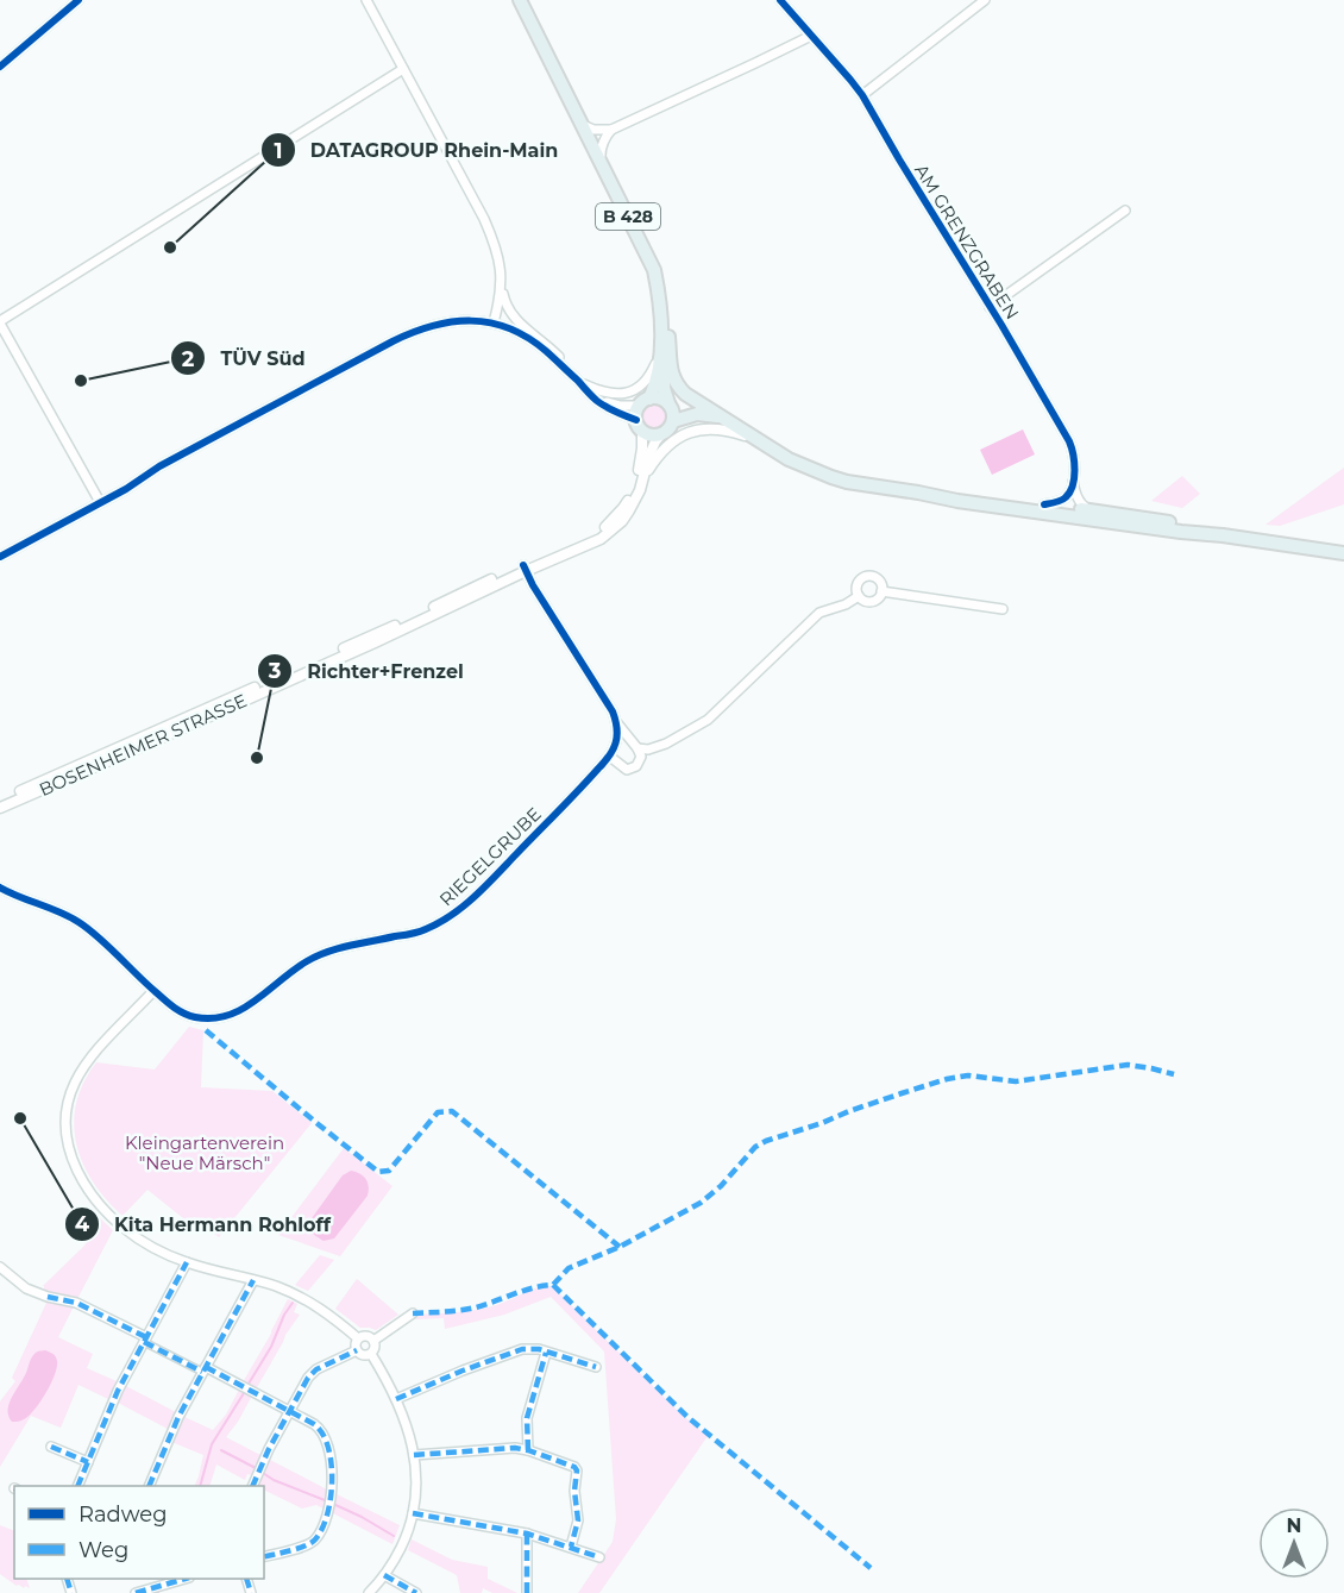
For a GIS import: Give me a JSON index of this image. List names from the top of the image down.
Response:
{
  "streets": {
    "main road": ["B 428"],
    "street": ["AM GRENZGRABEN", "BOSENHEIMER STRASSE", "RIEGELGRUBE"]
  },
  "crossings": [
    ["B 428", "AM GRENZGRABEN"],
    ["B 428", "BOSENHEIMER STRASSE"]
  ],
  "parks": ["Kleingartenverein \"Neue Märsch\""],
  "places": [
    "DATAGROUP Rhein-Main",
    "TÜV Süd",
    "Richter+Frenzel",
    "Kita Hermann Rohloff"
  ],
  "legend": ["Radweg", "Weg"],
  "north": "top"
}
